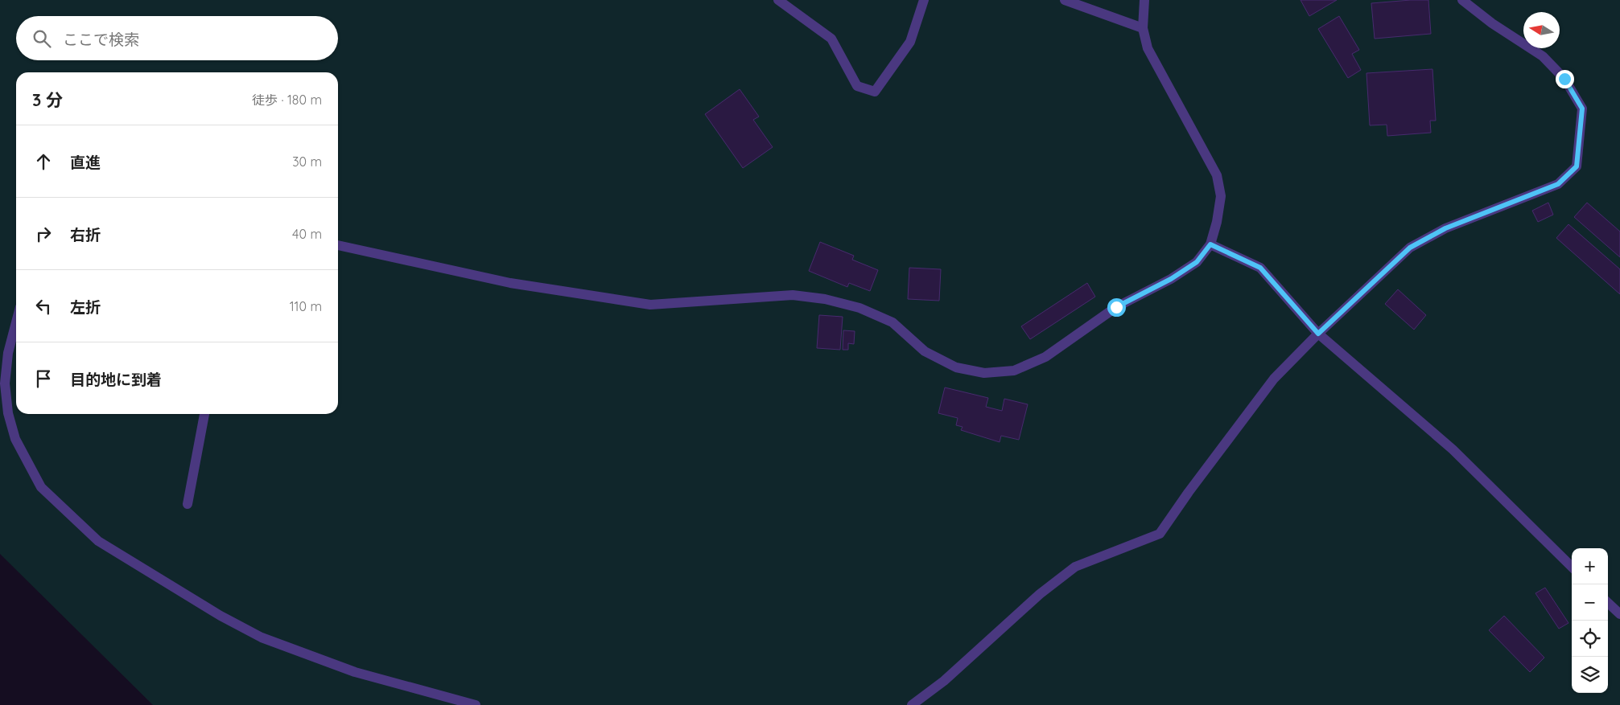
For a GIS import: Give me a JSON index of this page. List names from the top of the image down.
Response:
{
  "north": "left",
  "page": {
    "search": "ここで検索",
    "heading": ["3 分", "徒歩 · 180 m"],
    "list": [
      ["直進", "30 m"],
      ["右折", "40 m"],
      ["左折", "110 m"],
      "目的地に到着"
    ],
    "map_buttons": ["+", "−"]
  }
}
